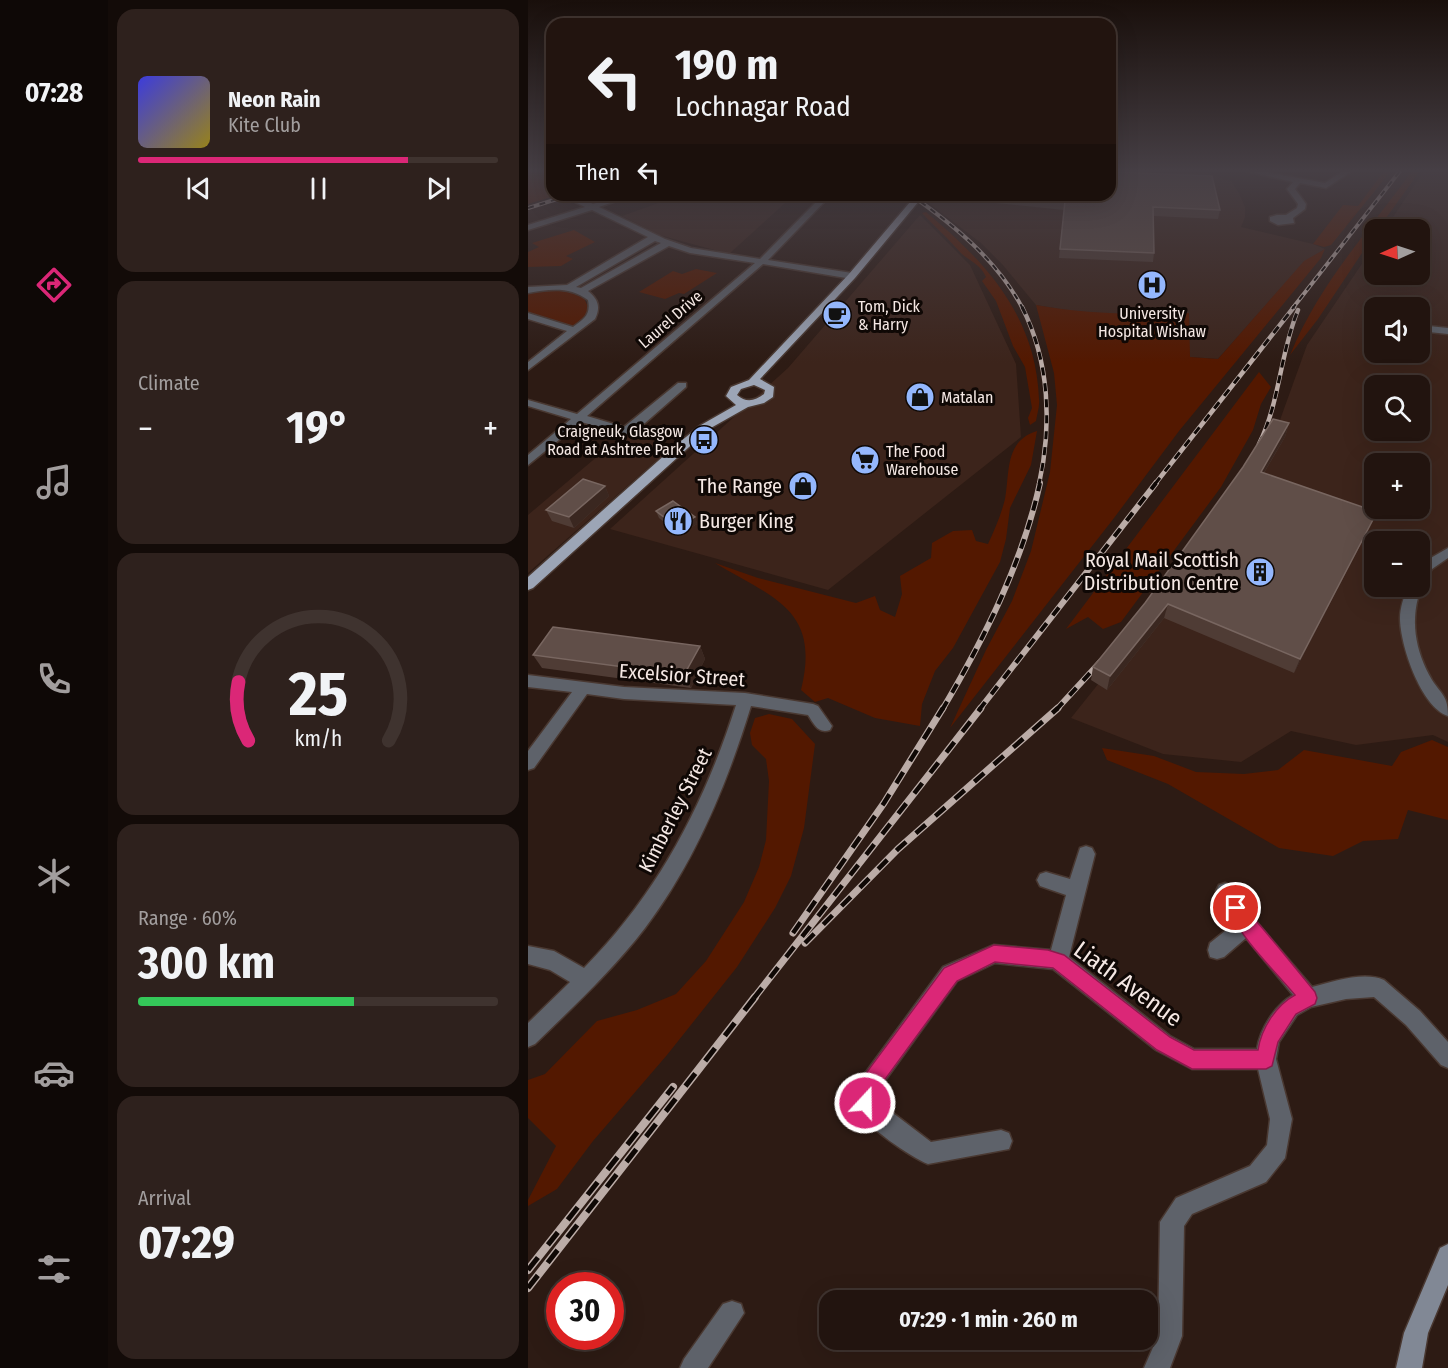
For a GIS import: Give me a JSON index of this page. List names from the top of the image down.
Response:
{
  "streets": {
    "street": [
      "Laurel Drive",
      "Excelsior Street",
      "Kimberley Street",
      "Liath Avenue"
    ]
  },
  "crossings": [
    ["Excelsior Street", "Kimberley Street"]
  ],
  "places": {
    "hospital": ["University Hospital Wishaw"],
    "cafe": ["Tom, Dick & Harry"],
    "shop": ["Matalan", "The Range"],
    "bus stop": ["Craigneuk, Glasgow Road at Ashtree Park"],
    "supermarket": ["The Food Warehouse"],
    "restaurant": ["Burger King"],
    "building": ["Royal Mail Scottish Distribution Centre"]
  },
  "north": "left",
  "page": {
    "tabs": "07:28",
    "turn": ["190 m", "Lochnagar Road"],
    "song": ["Neon Rain", "Kite Club"],
    "then": "Then",
    "map_buttons": ["+", "−"],
    "tile": [
      "Climate",
      ["Range · 60%", "300 km"],
      ["Arrival", "07:29"]
    ],
    "heat": ["−", "19°", "+"],
    "limit": "30",
    "trip": "07:29 · 1 min · 260 m",
    "gauge": ["25", "km/h"]
  }
}
